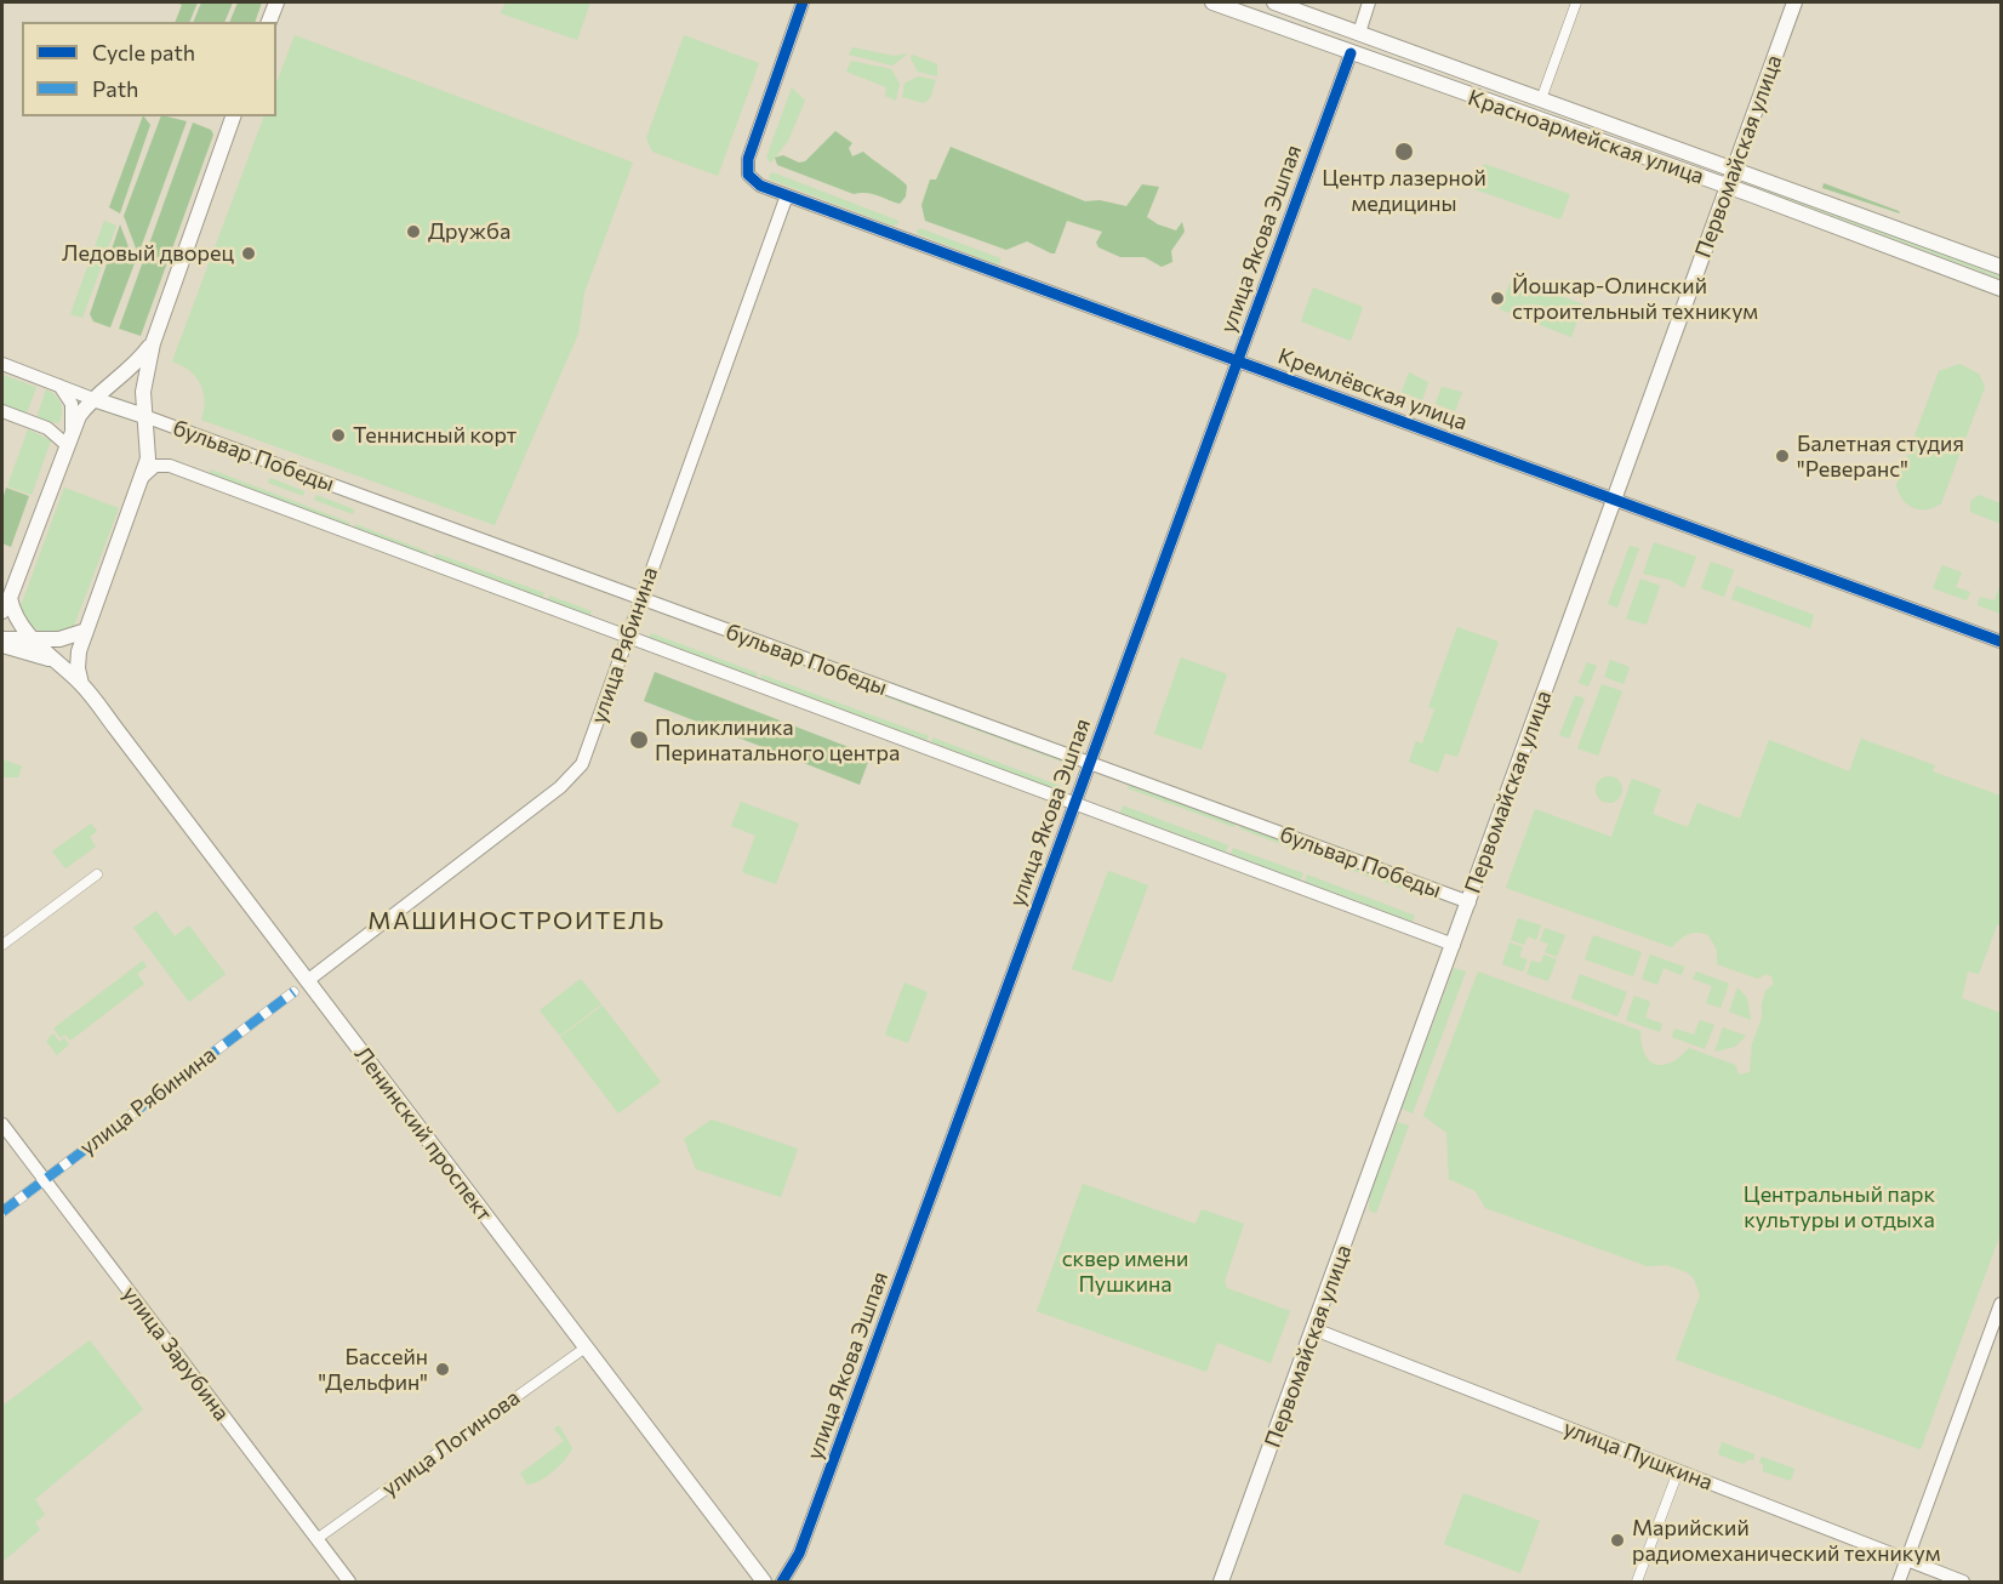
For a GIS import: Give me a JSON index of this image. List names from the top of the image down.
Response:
{
  "streets": {
    "main road": [
      "Красноармейская улица",
      "Первомайская улица",
      "улица Якова Эшпая",
      "Ленинский проспект"
    ],
    "street": [
      "Кремлёвская улица",
      "бульвар Победы",
      "улица Рябинина",
      "улица Зарубина",
      "улица Логинова",
      "улица Пушкина"
    ]
  },
  "crossings": [
    ["Красноармейская улица", "Первомайская улица"],
    ["Красноармейская улица", "улица Якова Эшпая"],
    ["Первомайская улица", "Кремлёвская улица"],
    ["Первомайская улица", "бульвар Победы"],
    ["Первомайская улица", "улица Пушкина"],
    ["улица Якова Эшпая", "Кремлёвская улица"],
    ["улица Якова Эшпая", "бульвар Победы"],
    ["Кремлёвская улица", "улица Рябинина"],
    ["бульвар Победы", "улица Рябинина"],
    ["улица Рябинина", "Ленинский проспект"],
    ["улица Рябинина", "улица Зарубина"],
    ["Ленинский проспект", "улица Логинова"],
    ["улица Зарубина", "улица Логинова"]
  ],
  "districts": ["МАШИНОСТРОИТЕЛЬ"],
  "parks": ["Центральный парк культуры и отдыха", "сквер имени Пушкина"],
  "places": [
    "Центр лазерной медицины",
    "Дружба",
    "Ледовый дворец",
    "Йошкар-Олинский строительный техникум",
    "Теннисный корт",
    "Балетная студия \"Реверанс\"",
    "Поликлиника Перинатального центра",
    "Бассейн \"Дельфин\"",
    "Марийский радиомеханический техникум"
  ],
  "legend": ["Cycle path", "Path"]
}
